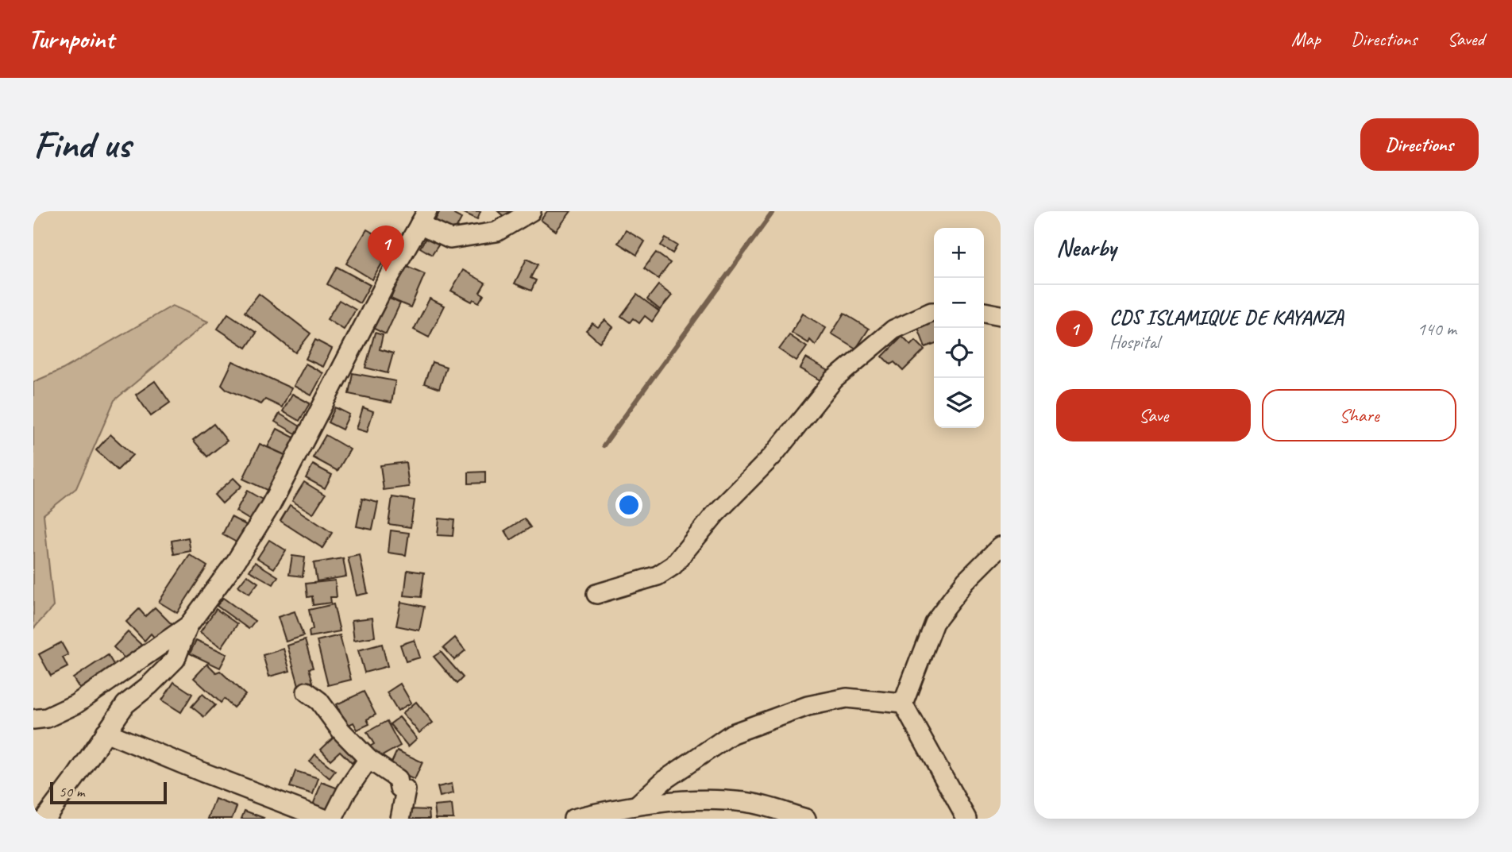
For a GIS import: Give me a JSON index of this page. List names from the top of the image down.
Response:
{
  "scale_bar": "50 m",
  "page": {
    "header": "Turnpoint",
    "nav": ["Map", "Directions", "Saved"],
    "buttons": [
      "Directions",
      ["Save", "Share"]
    ],
    "title": "Find us",
    "heading": "Nearby",
    "pins": "1",
    "map_buttons": ["+", "−"],
    "list": [
      {
        "mark": "1",
        "name": "CDS ISLAMIQUE DE KAYANZA",
        "note": "Hospital",
        "value": "140 m"
      }
    ],
    "scale": "50 m"
  }
}
